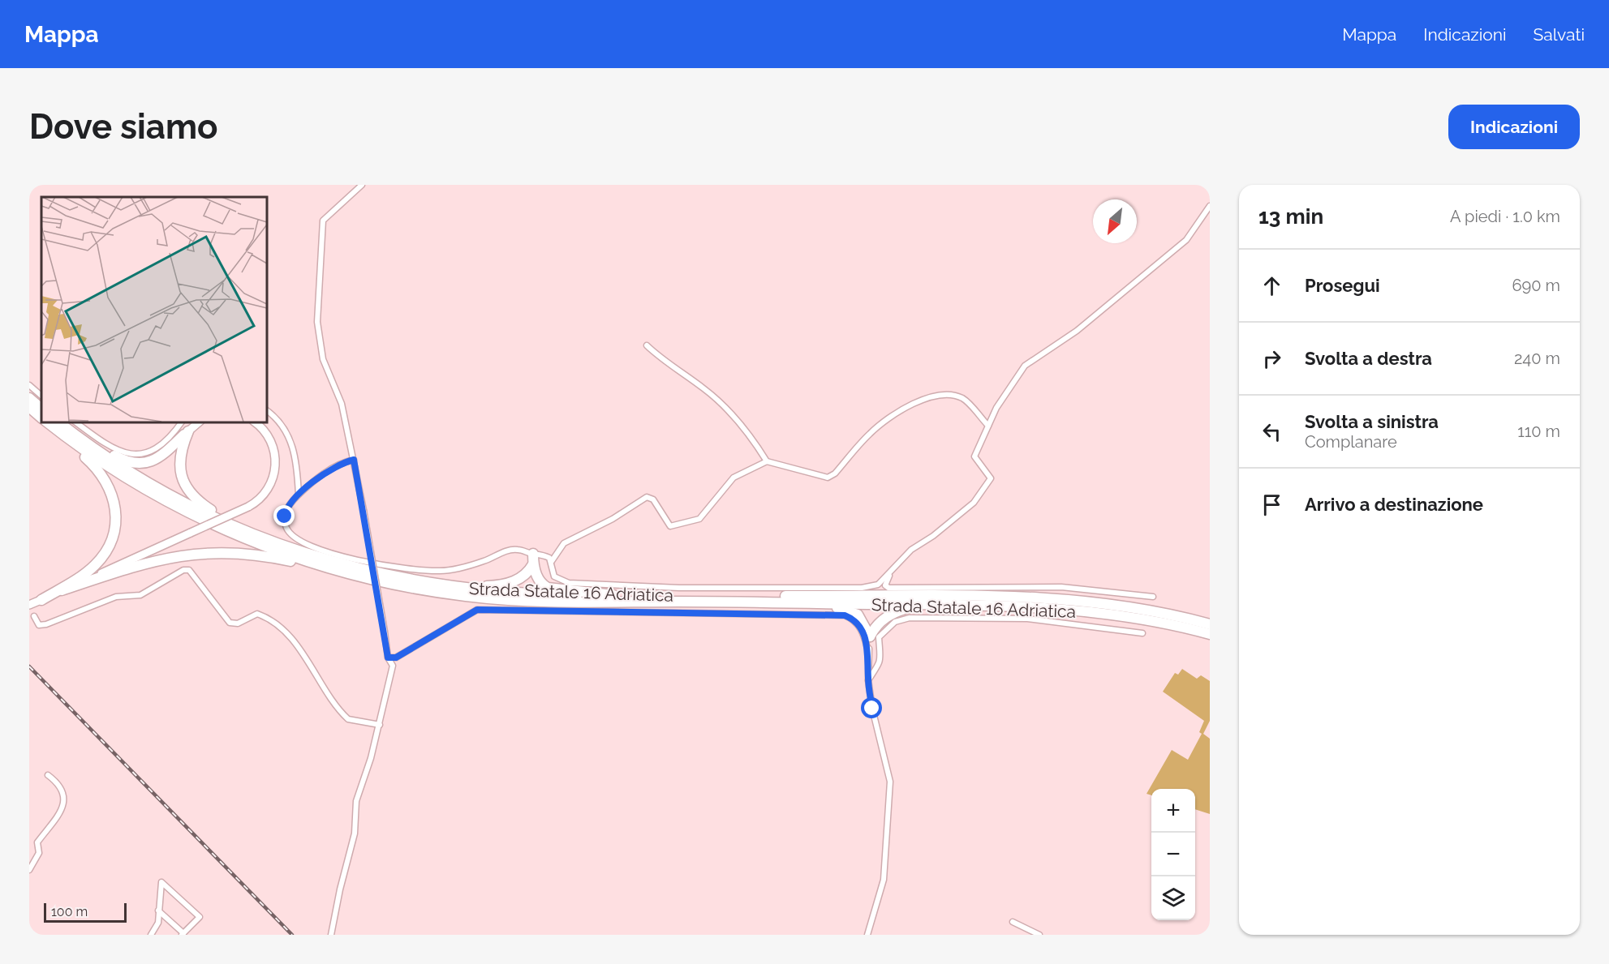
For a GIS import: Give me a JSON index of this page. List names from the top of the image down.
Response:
{
  "streets": {
    "highway": ["Strada Statale 16 Adriatica"]
  },
  "scale_bar": "100 m",
  "north": "bottom left",
  "page": {
    "header": "Mappa",
    "nav": ["Mappa", "Indicazioni", "Salvati"],
    "buttons": "Indicazioni",
    "title": "Dove siamo",
    "heading": ["13 min", "A piedi · 1.0 km"],
    "list": [
      ["Prosegui", "690 m"],
      ["Svolta a destra", "240 m"],
      ["Svolta a sinistra", "Complanare", "110 m"],
      "Arrivo a destinazione"
    ],
    "map_buttons": ["+", "−"],
    "scale": "100 m"
  }
}
